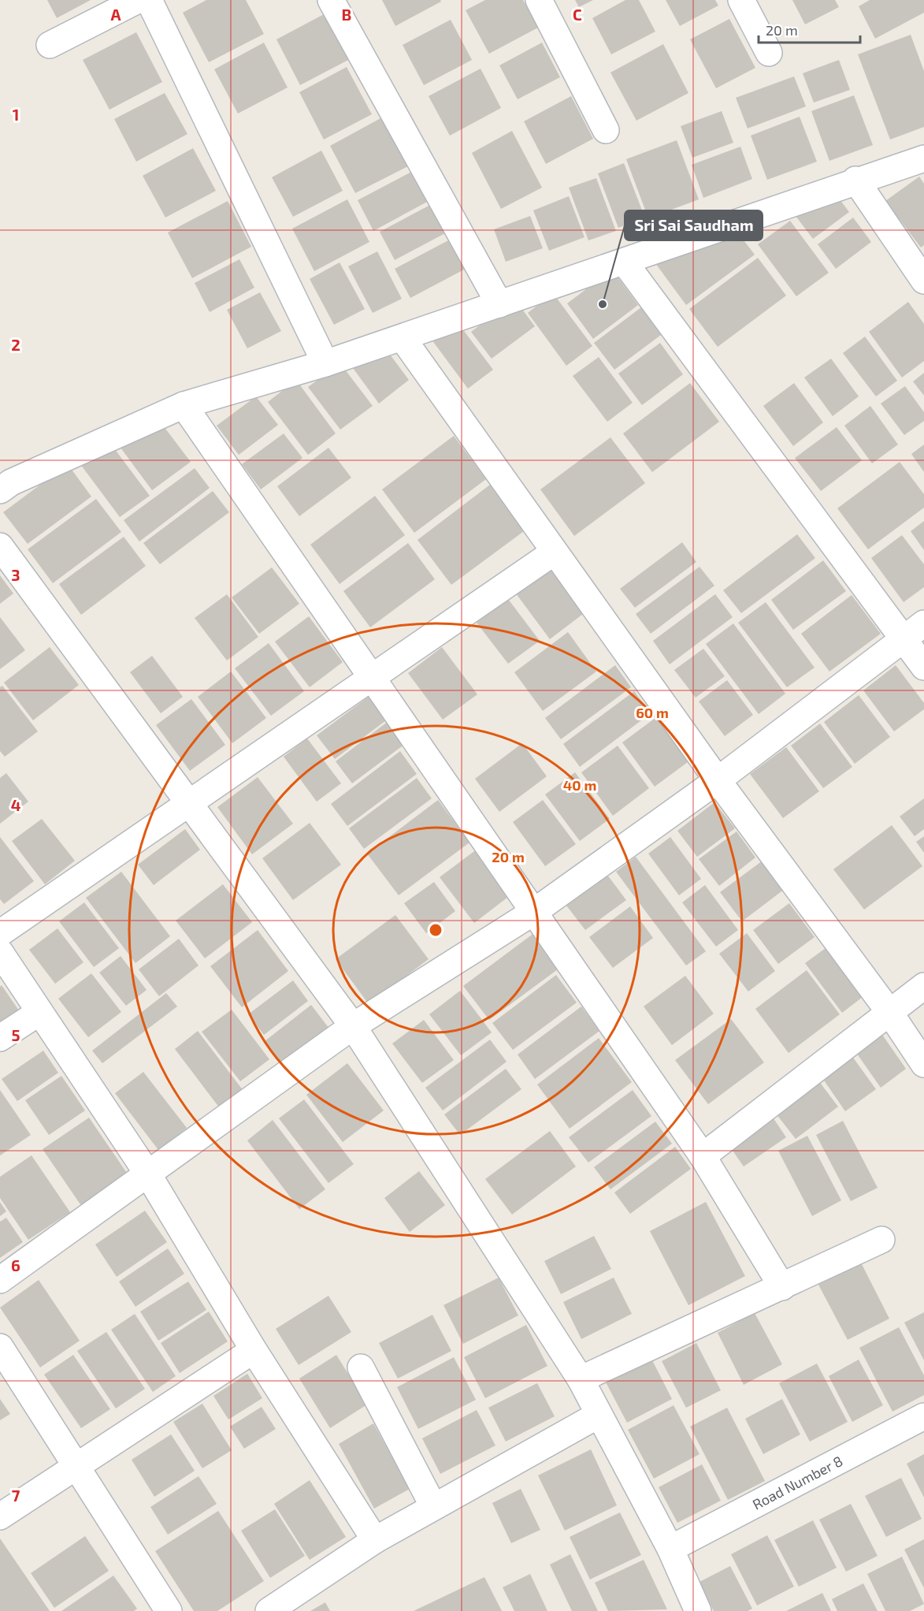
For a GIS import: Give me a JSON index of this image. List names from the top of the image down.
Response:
{
  "streets": {
    "street": ["Road Number 8"]
  },
  "places": ["Sri Sai Saudham"],
  "scale_bar": "20 m",
  "grid": {
    "columns": ["A", "B", "C"],
    "rows": [
      "1",
      "2",
      "3",
      "4",
      "5",
      "6",
      "7"
    ]
  },
  "rings": ["60 m", "40 m", "20 m"]
}
